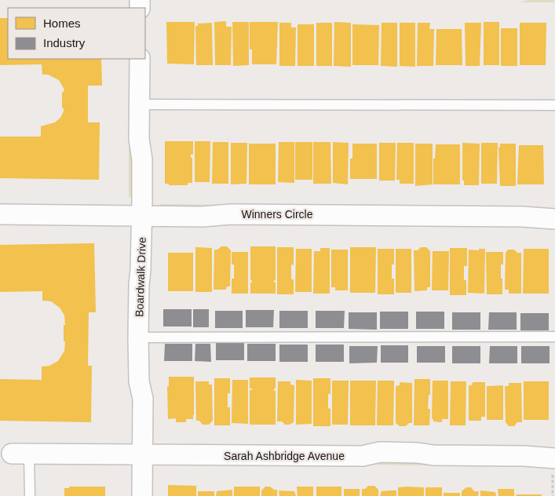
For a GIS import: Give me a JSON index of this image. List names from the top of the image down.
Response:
{
  "streets": {
    "street": ["Winners Circle", "Boardwalk Drive", "Sarah Ashbridge Avenue"]
  },
  "crossings": [
    ["Winners Circle", "Boardwalk Drive"],
    ["Boardwalk Drive", "Sarah Ashbridge Avenue"]
  ],
  "legend": ["Homes", "Industry"]
}
